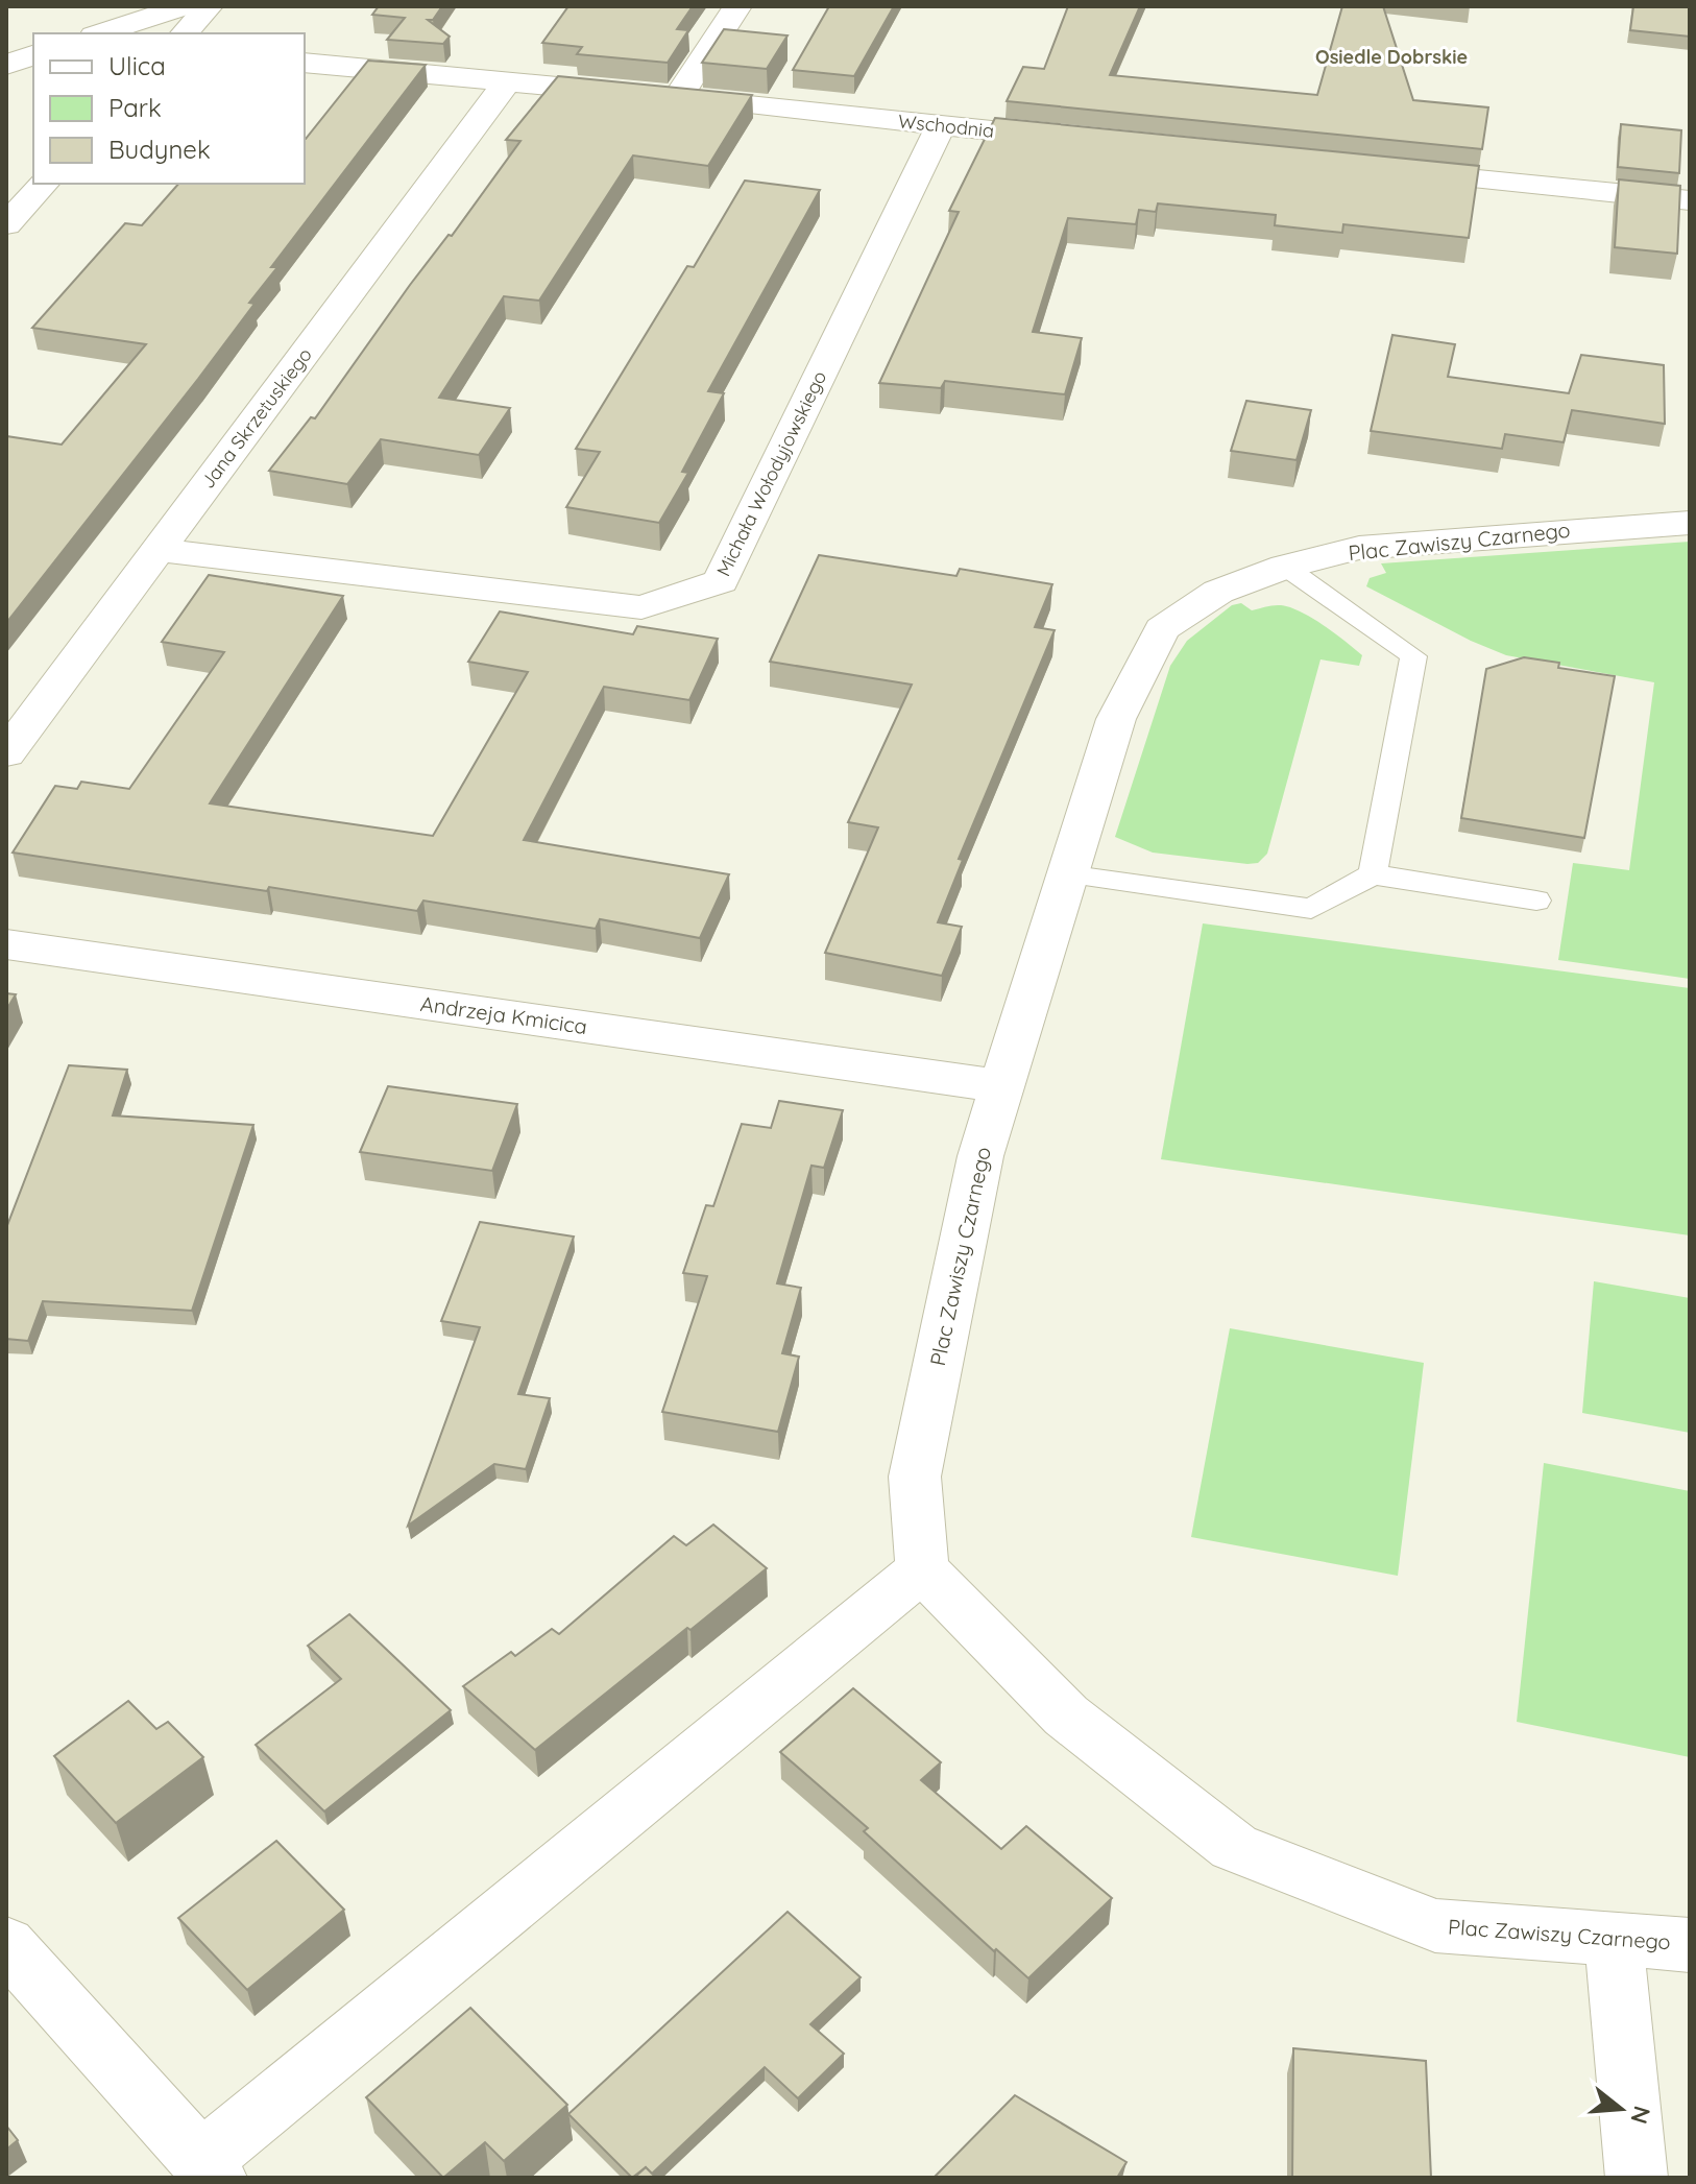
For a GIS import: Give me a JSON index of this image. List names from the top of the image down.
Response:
{
  "streets": {
    "street": [
      "Wschodnia",
      "Jana Skrzetuskiego",
      "Michała Wołodyjowskiego",
      "Plac Zawiszy Czarnego",
      "Andrzeja Kmicica"
    ]
  },
  "crossings": [
    ["Wschodnia", "Jana Skrzetuskiego"],
    ["Wschodnia", "Michała Wołodyjowskiego"],
    ["Jana Skrzetuskiego", "Michała Wołodyjowskiego"],
    ["Plac Zawiszy Czarnego", "Andrzeja Kmicica"]
  ],
  "districts": ["Osiedle Dobrskie"],
  "legend": ["Ulica", "Park", "Budynek"],
  "north": "right"
}
